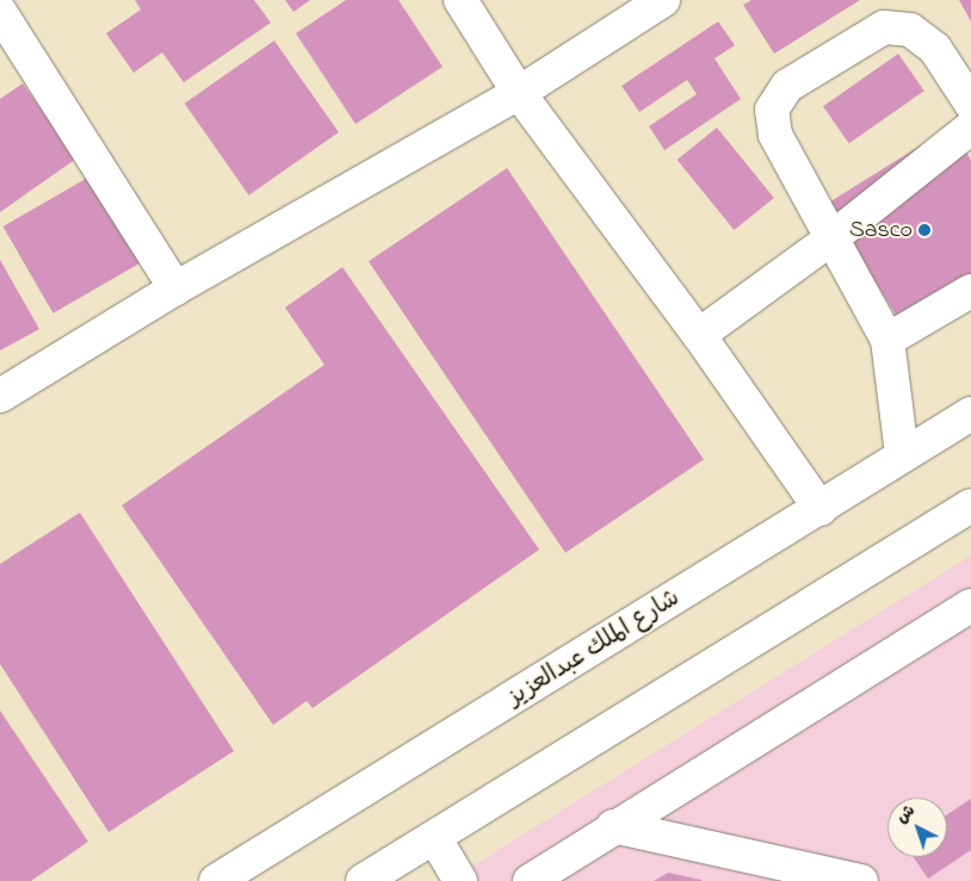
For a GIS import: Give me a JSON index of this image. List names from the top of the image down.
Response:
{
  "streets": {
    "street": ["شارع الملك عبدالعزيز"]
  },
  "places": ["Sasco"],
  "north": "top left"
}
